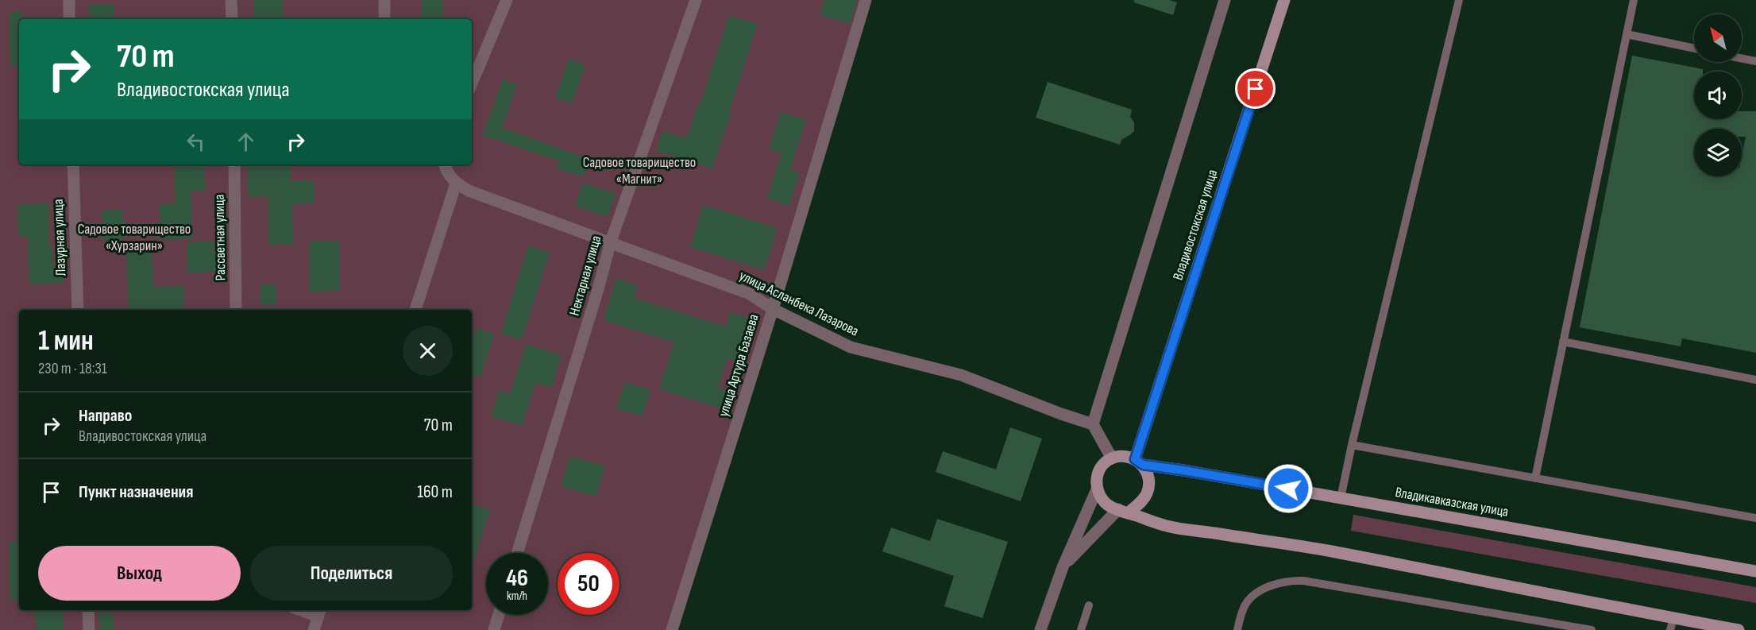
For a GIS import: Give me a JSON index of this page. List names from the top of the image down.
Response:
{
  "streets": {
    "main road": ["Владивостокская улица", "Владикавказская улица"],
    "street": [
      "Лазурная улица",
      "Рассветная улица",
      "Нектарная улица",
      "улица Асланбека Лазарова",
      "улица Артура Базаева"
    ]
  },
  "crossings": [
    ["Владивостокская улица", "Владикавказская улица"],
    ["Нектарная улица", "улица Асланбека Лазарова"],
    ["улица Асланбека Лазарова", "улица Артура Базаева"]
  ],
  "parks": ["Садовое товарищество «Магнит»", "Садовое товарищество «Хурзарин»"],
  "north": "top left",
  "page": {
    "turn": ["70 m", "Владивостокская улица"],
    "heading": ["1 мин", "230 m · 18:31"],
    "list": [
      {
        "name": "Направо",
        "note": "Владивостокская улица",
        "value": "70 m"
      },
      {
        "name": "Пункт назначения",
        "value": "160 m"
      }
    ],
    "buttons": ["Выход", "Поделиться"],
    "speed": "46 km/h",
    "limit": "50"
  }
}
